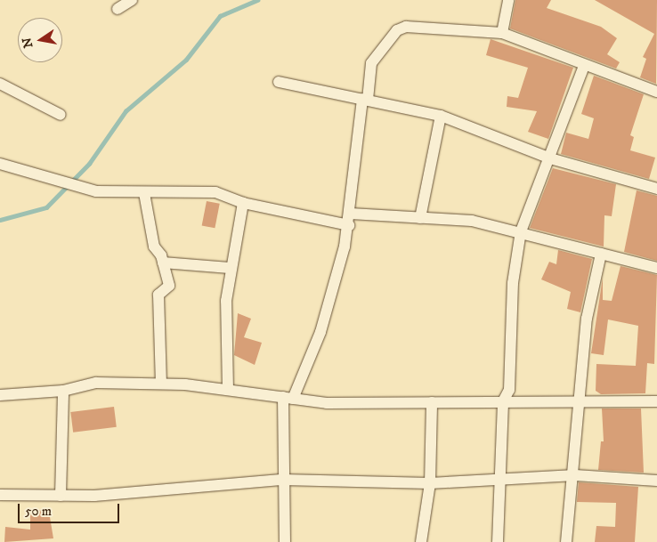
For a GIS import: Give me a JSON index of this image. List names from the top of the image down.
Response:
{
  "scale_bar": "50 m",
  "north": "left"
}
